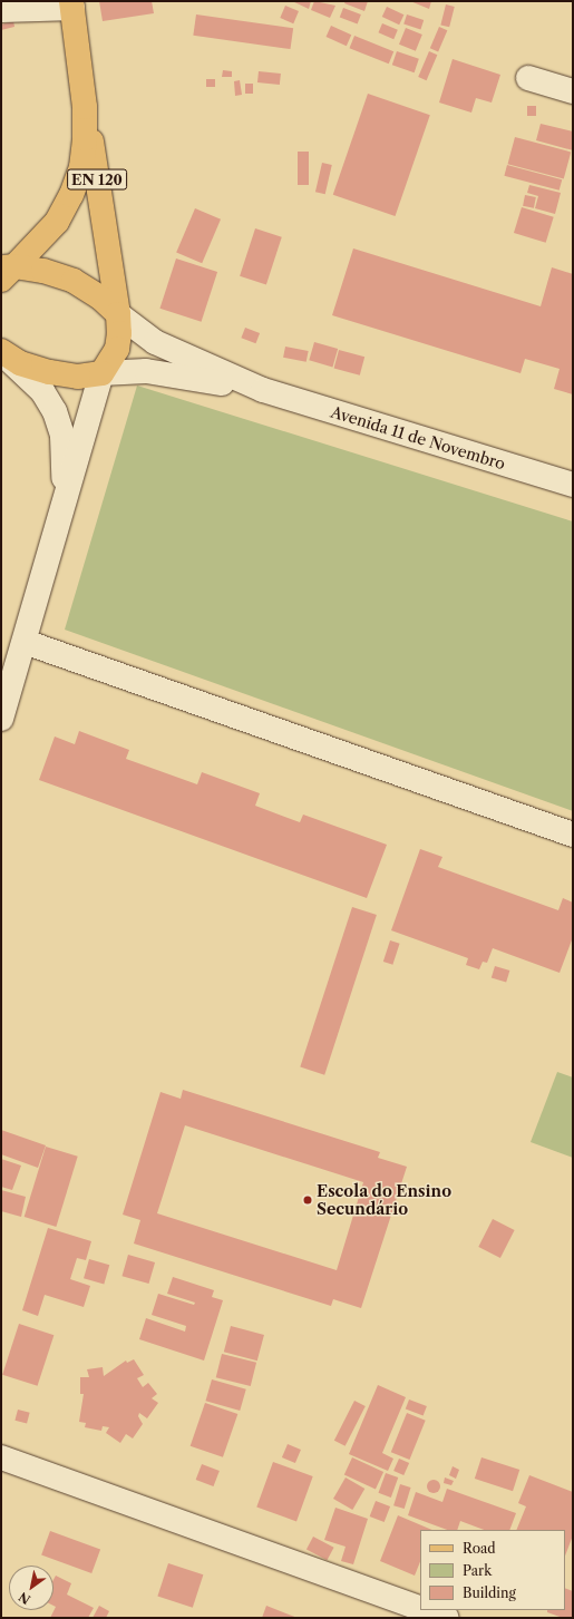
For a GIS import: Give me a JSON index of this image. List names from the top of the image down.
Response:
{
  "streets": {
    "main road": ["EN 120"],
    "street": ["Avenida 11 de Novembro"]
  },
  "crossings": [
    ["EN 120", "Avenida 11 de Novembro"]
  ],
  "places": ["Escola do Ensino Secundário"],
  "legend": ["Road", "Park", "Building"],
  "north": "bottom left"
}
